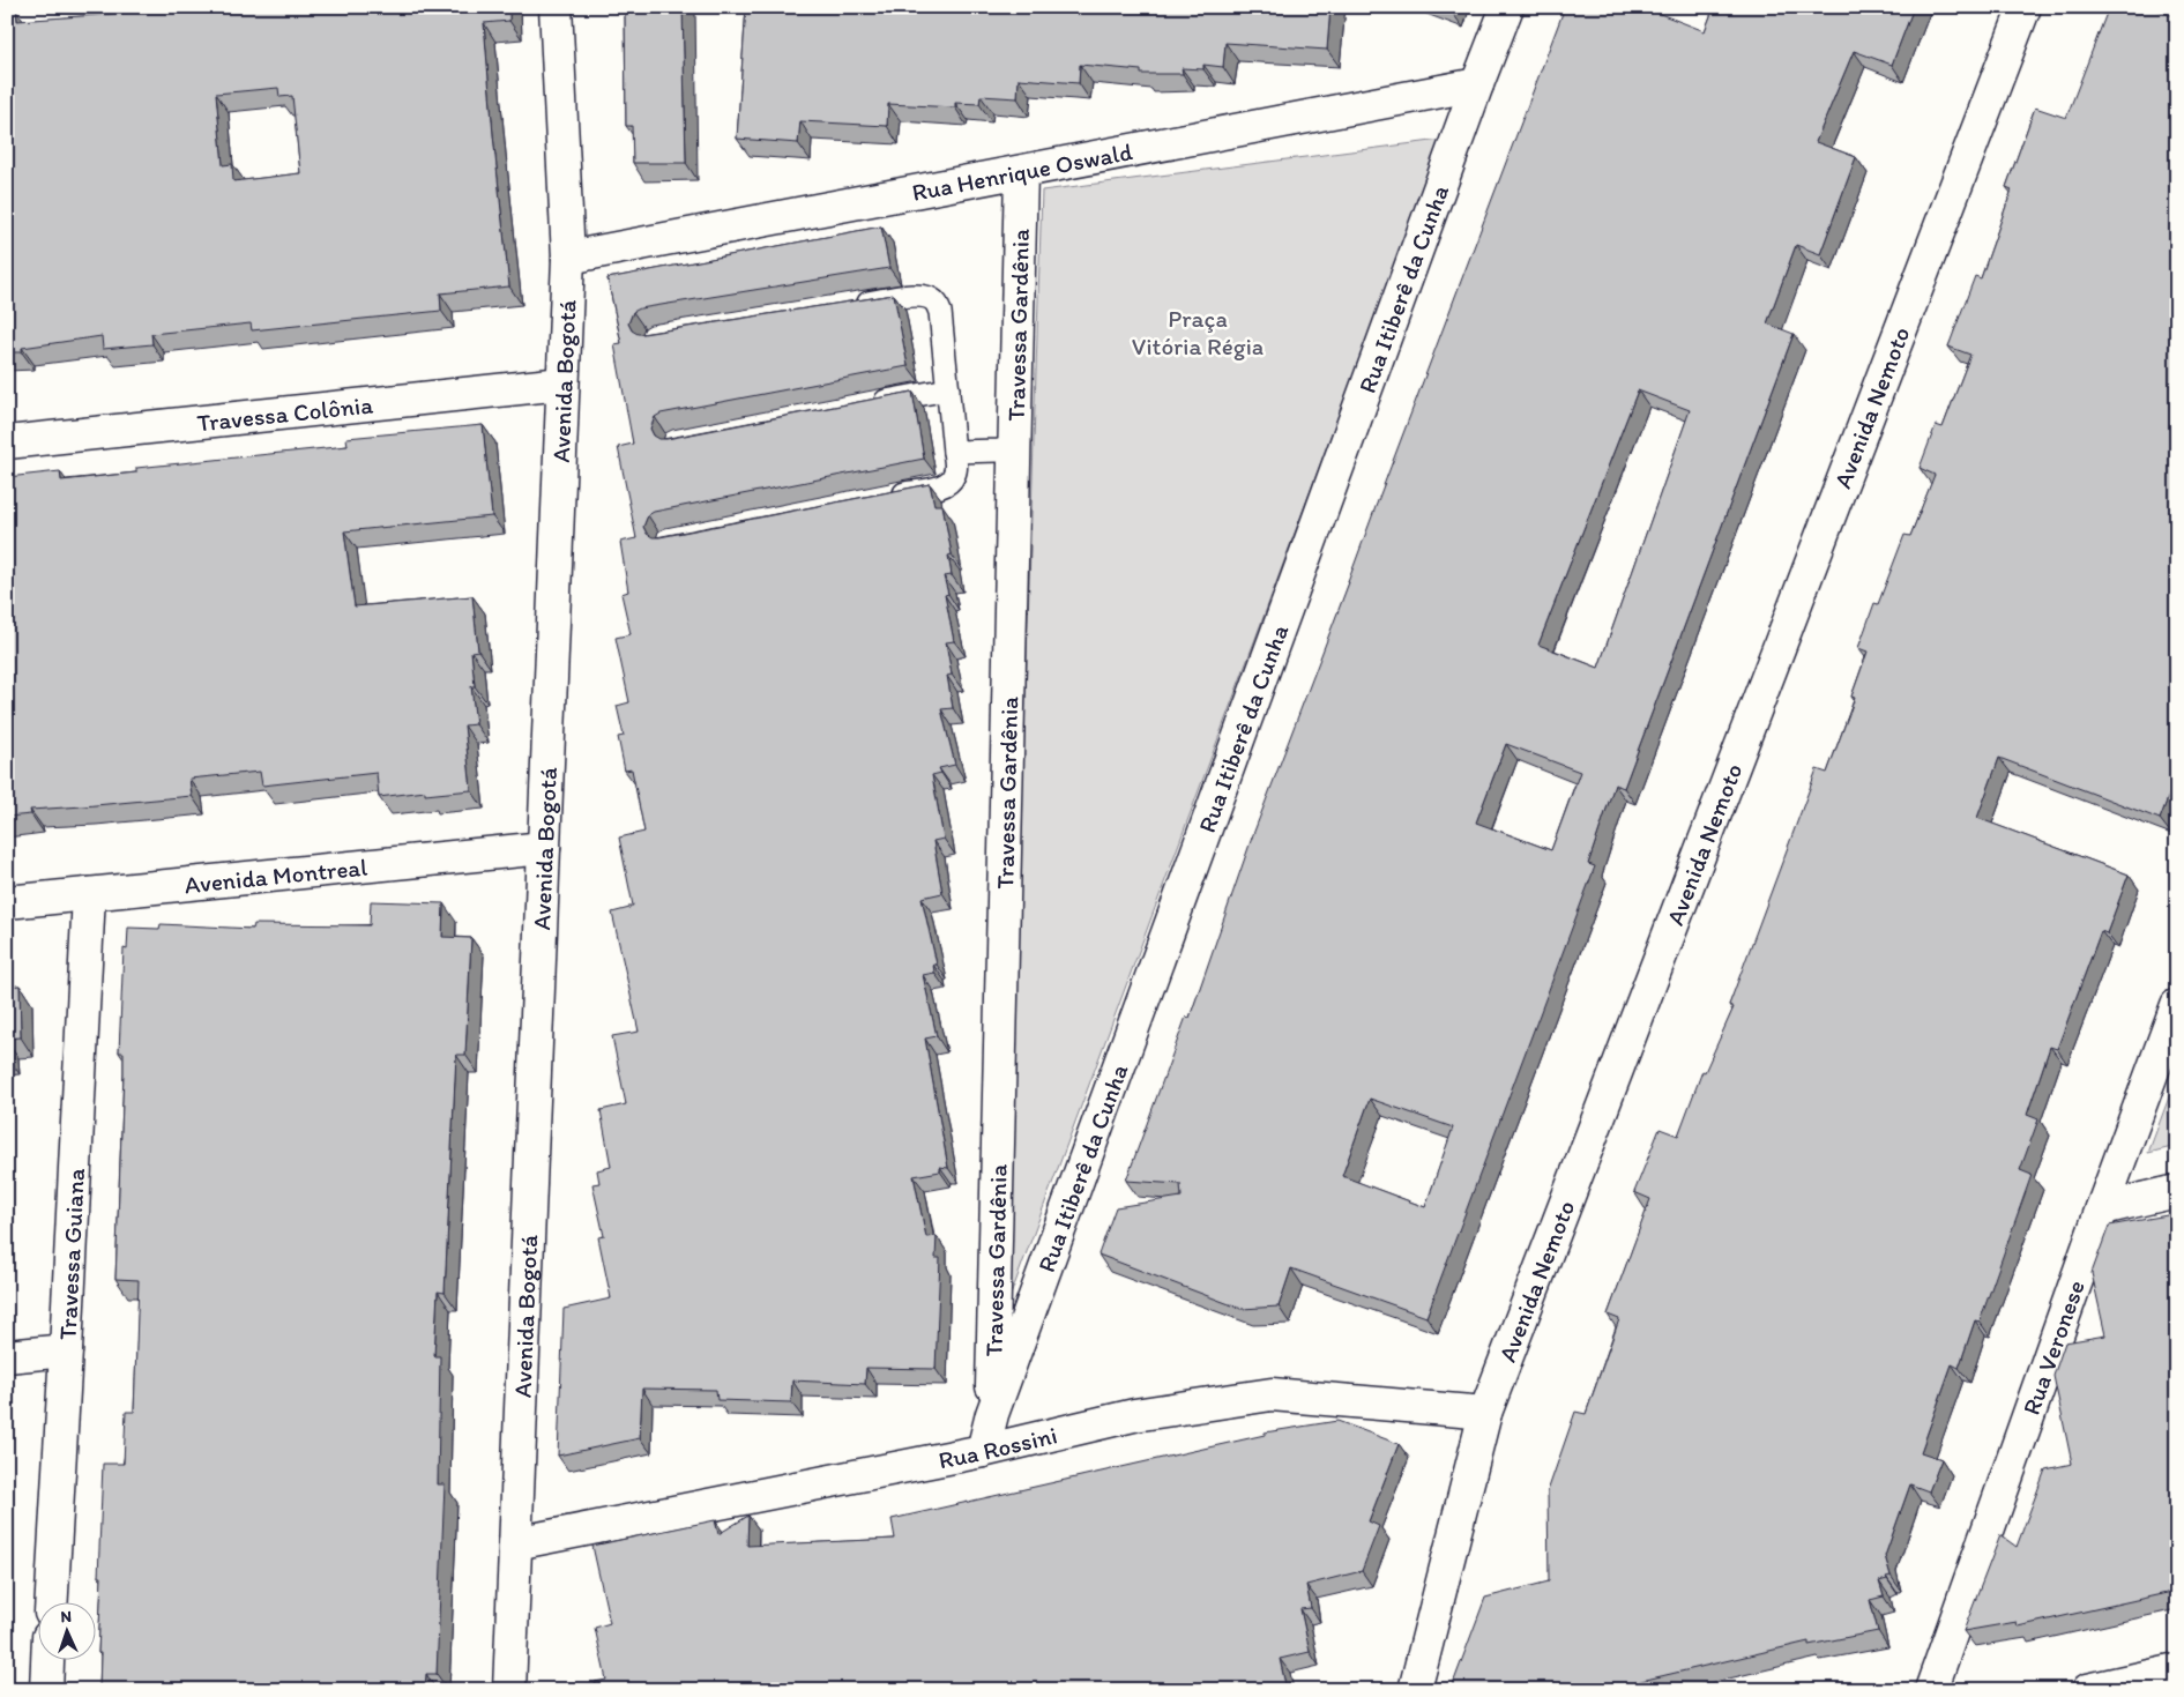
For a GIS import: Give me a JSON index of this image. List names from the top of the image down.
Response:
{
  "streets": {
    "street": [
      "Rua Henrique Oswald",
      "Rua Itiberê da Cunha",
      "Travessa Gardênia",
      "Avenida Bogotá",
      "Avenida Nemoto",
      "Travessa Colônia",
      "Avenida Montreal",
      "Travessa Guiana",
      "Rua Veronese",
      "Rua Rossini"
    ]
  },
  "crossings": [
    ["Rua Henrique Oswald", "Rua Itiberê da Cunha"],
    ["Rua Henrique Oswald", "Travessa Gardênia"],
    ["Rua Henrique Oswald", "Avenida Bogotá"],
    ["Rua Itiberê da Cunha", "Travessa Gardênia"],
    ["Rua Itiberê da Cunha", "Rua Rossini"],
    ["Avenida Bogotá", "Travessa Colônia"],
    ["Avenida Bogotá", "Avenida Montreal"],
    ["Avenida Bogotá", "Rua Rossini"],
    ["Avenida Nemoto", "Rua Rossini"],
    ["Avenida Montreal", "Travessa Guiana"]
  ],
  "parks": ["Praça Vitória Régia"],
  "north": "top"
}
